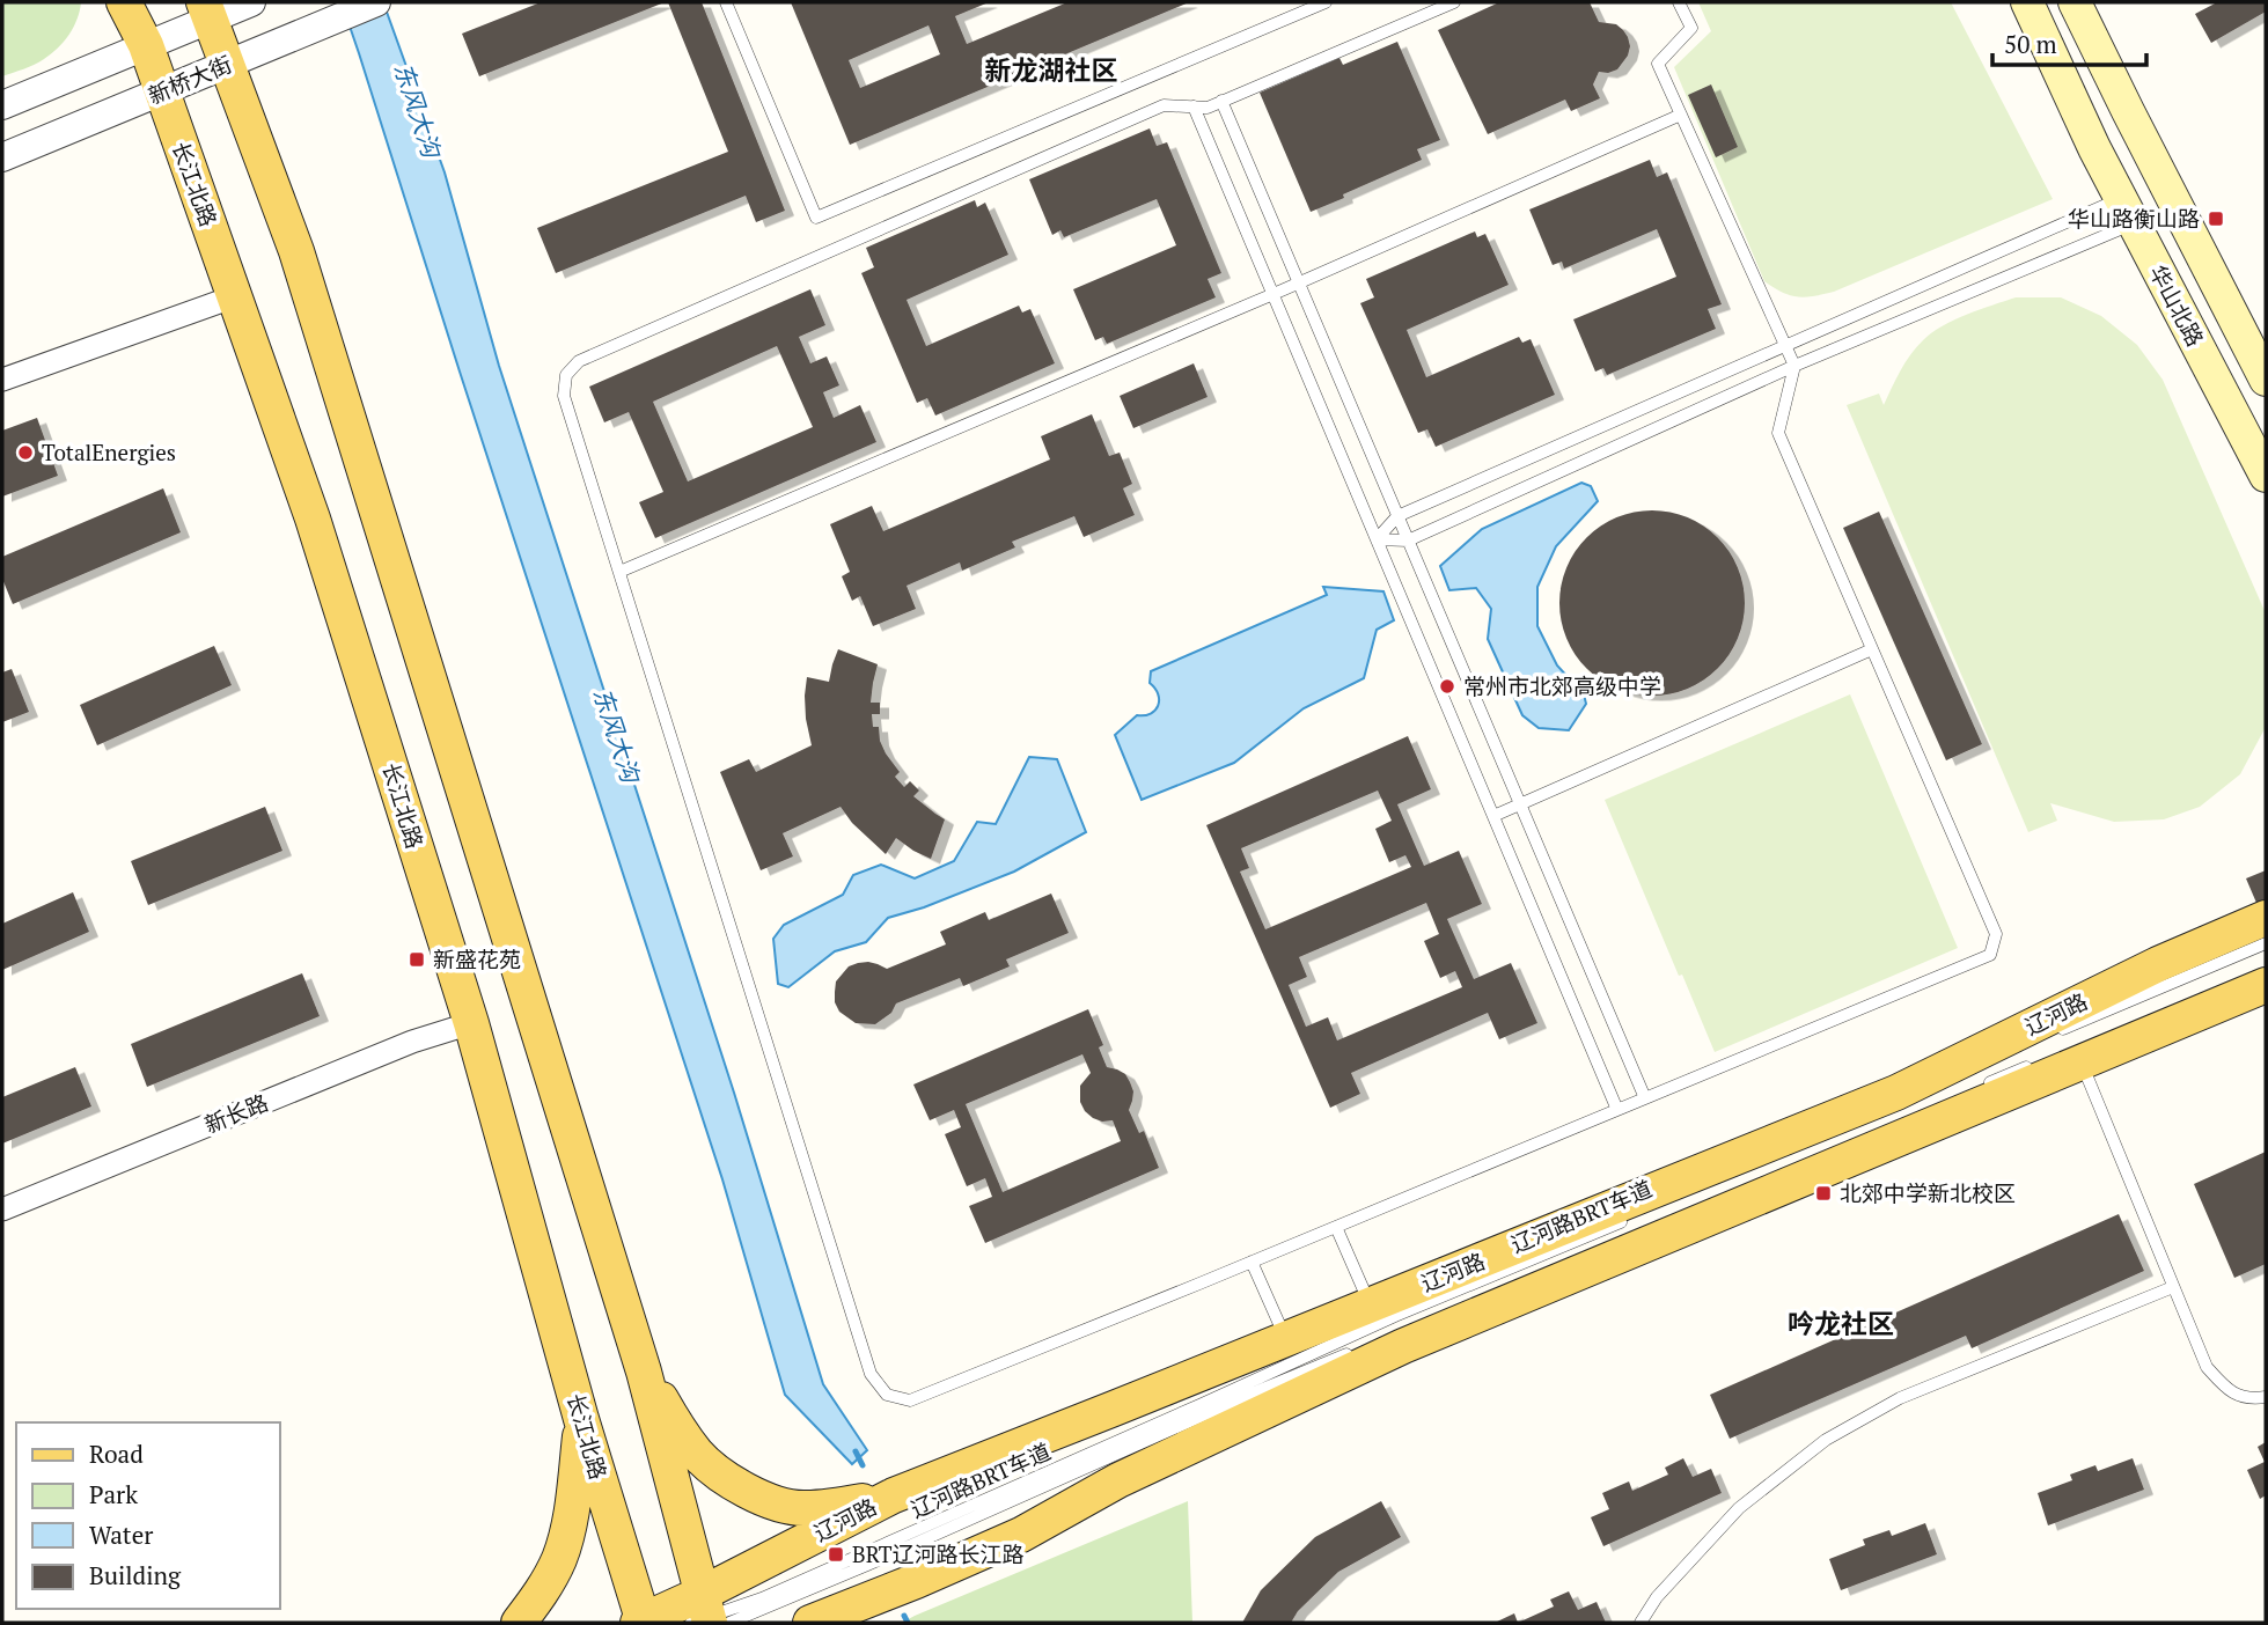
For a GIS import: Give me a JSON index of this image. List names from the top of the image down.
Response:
{
  "streets": {
    "main road": ["长江北路", "华山北路", "辽河路"],
    "street": ["新桥大街", "新长路"],
    "lane": ["辽河路BRT车道"]
  },
  "crossings": [
    ["新桥大街", "长江北路"],
    ["长江北路", "辽河路"],
    ["长江北路", "新长路"],
    ["辽河路", "辽河路BRT车道"]
  ],
  "districts": ["新龙湖社区", "吟龙社区"],
  "water": ["东风大沟"],
  "places": {
    "transit": [
      "华山路衡山路",
      "新盛花苑",
      "北郊中学新北校区",
      "BRT辽河路长江路"
    ],
    "other": ["TotalEnergies", "常州市北郊高级中学"]
  },
  "legend": [
    "Road",
    "Park",
    "Water",
    "Building"
  ],
  "scale_bar": "50 m"
}
